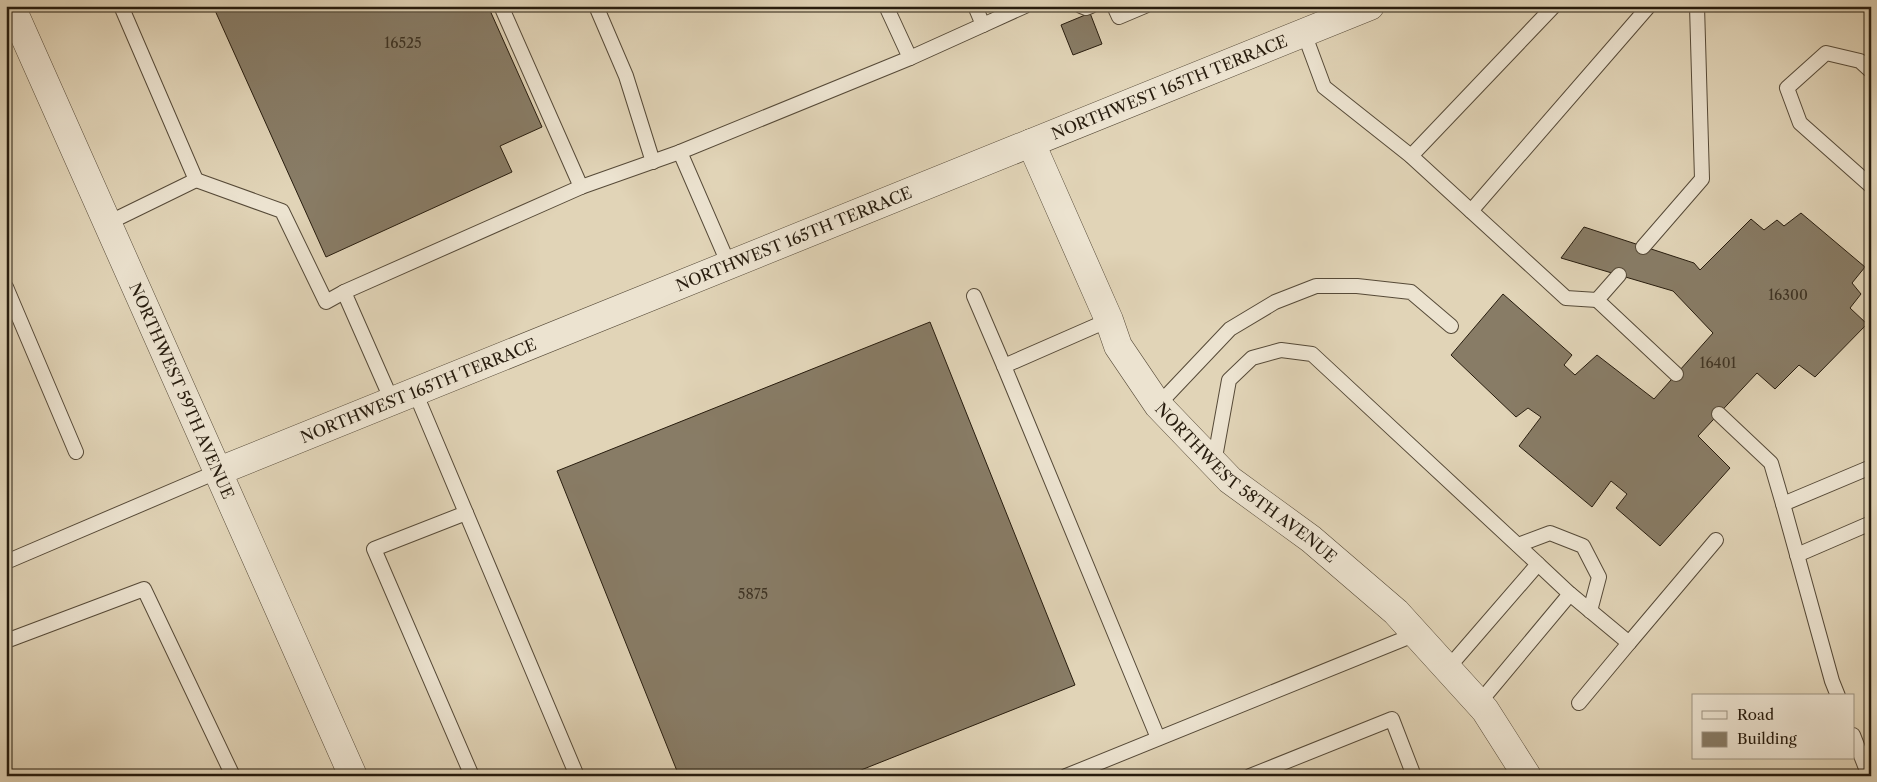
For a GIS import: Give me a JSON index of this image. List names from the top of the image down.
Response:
{
  "streets": {
    "street": ["NORTHWEST 165TH TERRACE", "NORTHWEST 59TH AVENUE", "NORTHWEST 58TH AVENUE"]
  },
  "crossings": [
    ["NORTHWEST 165TH TERRACE", "NORTHWEST 59TH AVENUE"],
    ["NORTHWEST 165TH TERRACE", "NORTHWEST 58TH AVENUE"]
  ],
  "house_numbers": [
    "16525",
    "16300",
    "16401",
    "5875"
  ],
  "legend": ["Road", "Building"]
}
